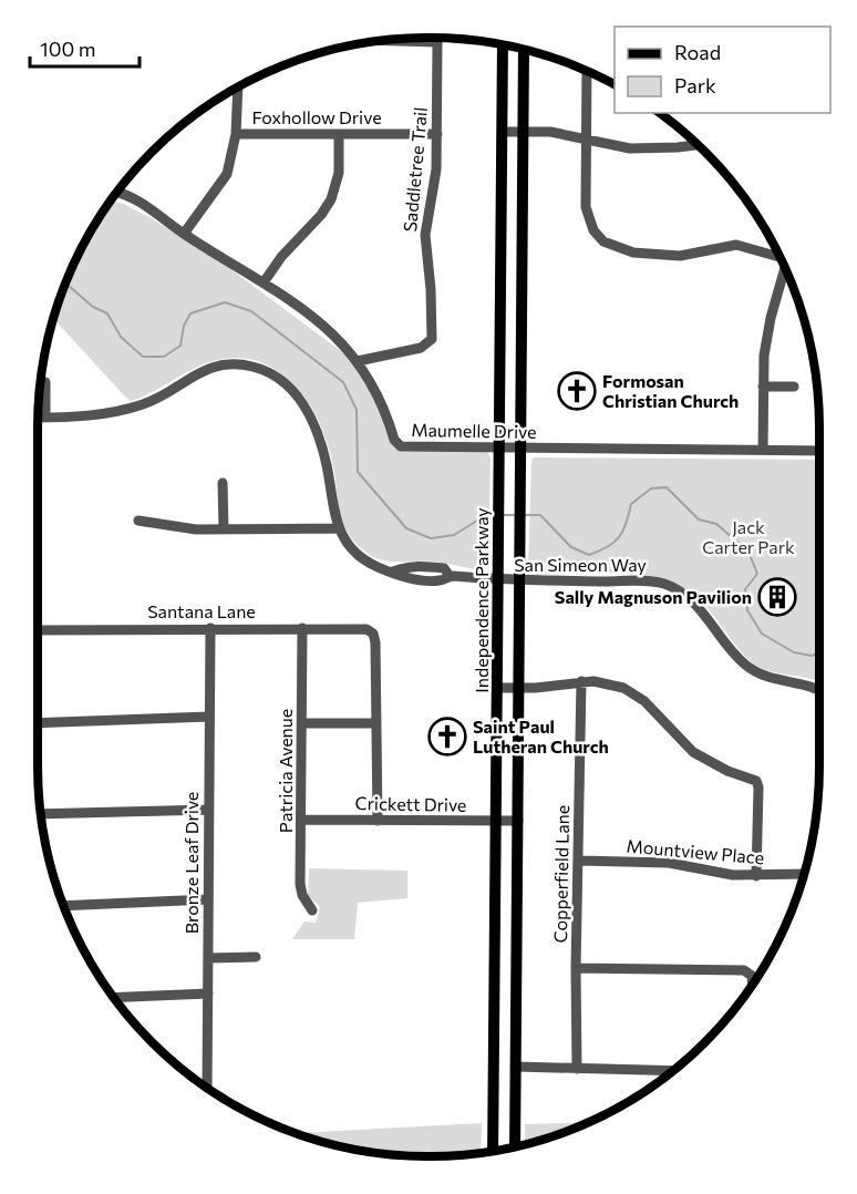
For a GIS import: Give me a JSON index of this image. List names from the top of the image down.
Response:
{
  "streets": {
    "main road": ["Independence Parkway"],
    "street": [
      "Foxhollow Drive",
      "Saddletree Trail",
      "Maumelle Drive",
      "San Simeon Way",
      "Santana Lane",
      "Patricia Avenue",
      "Crickett Drive",
      "Mountview Place",
      "Bronze Leaf Drive",
      "Copperfield Lane"
    ]
  },
  "crossings": [
    ["Foxhollow Drive", "Saddletree Trail"],
    ["Saddletree Trail", "Maumelle Drive"],
    ["Maumelle Drive", "Independence Parkway"],
    ["San Simeon Way", "Independence Parkway"],
    ["Independence Parkway", "Crickett Drive"],
    ["Santana Lane", "Patricia Avenue"],
    ["Santana Lane", "Bronze Leaf Drive"],
    ["Patricia Avenue", "Crickett Drive"],
    ["Mountview Place", "Copperfield Lane"]
  ],
  "parks": ["Jack Carter Park"],
  "places": {
    "church": ["Formosan Christian Church", "Saint Paul Lutheran Church"],
    "building": ["Sally Magnuson Pavilion"]
  },
  "legend": ["Road", "Park"],
  "scale_bar": "100 m"
}
